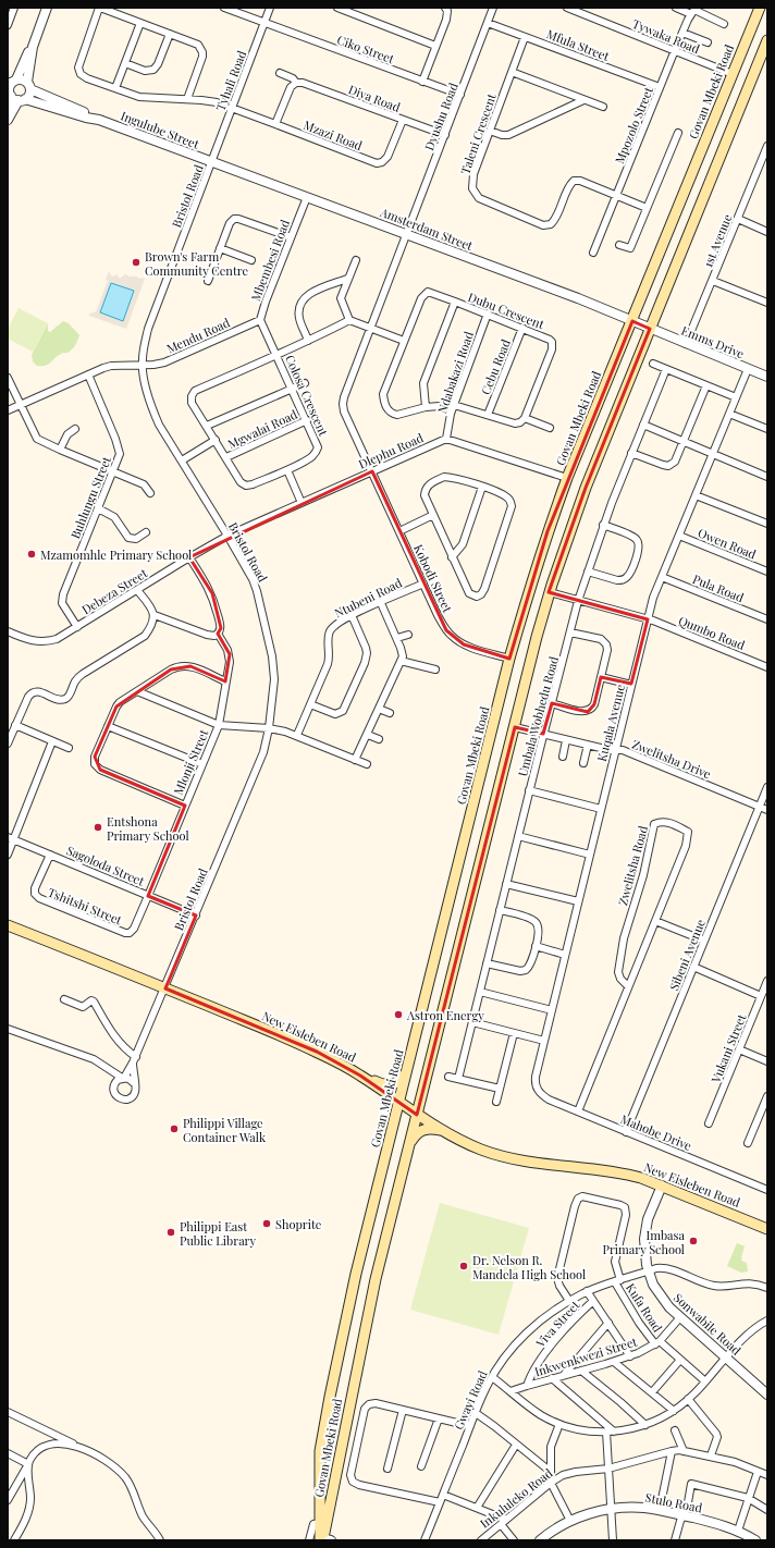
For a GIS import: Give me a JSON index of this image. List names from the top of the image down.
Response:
{
  "streets": {
    "main road": ["Govan Mbeki Road", "New Eisleben Road"],
    "street": [
      "Tywaka Road",
      "Mfula Street",
      "Ciko Street",
      "Tyhali Road",
      "Diya Road",
      "Dyushu Road",
      "Mpozolo Street",
      "Ingulube Street",
      "Taleni Crescent",
      "Mzazi Road",
      "Bristol Road",
      "Amsterdam Street",
      "1st Avenue",
      "Mbembesi Road",
      "Dubu Crescent",
      "Mendu Road",
      "Emms Drive",
      "Cebu Road",
      "Ndabakazi Road",
      "Colosa Crescent",
      "Mgwalai Road",
      "Dlephu Road",
      "Buhlungu Street",
      "Owen Road",
      "Kobodi Street",
      "Pula Road",
      "Debeza Street",
      "Ntubeni Road",
      "Qumbo Road",
      "Umbala Wobhedu Road",
      "Kuqala Avenue",
      "Zwelitsha Drive",
      "Mlonji Street",
      "Sagoloda Street",
      "Zwelitsha Road",
      "Tshitshi Street",
      "Sibeni Avenue",
      "Vukani Street",
      "Mahobe Drive",
      "Kufa Road",
      "Viva Street",
      "Sonwabile Road",
      "Inkwenkwezi Street",
      "Gwayi Road",
      "Inkululeko Road",
      "Stulo Road"
    ]
  },
  "crossings": [
    ["Tywaka Road", "Govan Mbeki Road"],
    ["Tywaka Road", "Mpozolo Street"],
    ["Mfula Street", "Dyushu Road"],
    ["Mfula Street", "Mpozolo Street"],
    ["Mfula Street", "Taleni Crescent"],
    ["Ciko Street", "Tyhali Road"],
    ["Ciko Street", "Dyushu Road"],
    ["Tyhali Road", "Ingulube Street"],
    ["Tyhali Road", "Mzazi Road"],
    ["Tyhali Road", "Bristol Road"],
    ["Tyhali Road", "Amsterdam Street"],
    ["Govan Mbeki Road", "Amsterdam Street"],
    ["Govan Mbeki Road", "Emms Drive"],
    ["Govan Mbeki Road", "Kobodi Street"],
    ["Govan Mbeki Road", "Qumbo Road"],
    ["Govan Mbeki Road", "Zwelitsha Drive"],
    ["Govan Mbeki Road", "New Eisleben Road"],
    ["Diya Road", "Dyushu Road"],
    ["Diya Road", "Mzazi Road"],
    ["Dyushu Road", "Amsterdam Street"],
    ["Dyushu Road", "Kobodi Street"],
    ["Mpozolo Street", "Taleni Crescent"],
    ["Ingulube Street", "Bristol Road"],
    ["Ingulube Street", "Amsterdam Street"],
    ["Bristol Road", "Amsterdam Street"],
    ["Bristol Road", "Mendu Road"],
    ["Bristol Road", "Dlephu Road"],
    ["Bristol Road", "Debeza Street"],
    ["Bristol Road", "Sagoloda Street"],
    ["Bristol Road", "New Eisleben Road"],
    ["Amsterdam Street", "Mbembesi Road"],
    ["Amsterdam Street", "Emms Drive"],
    ["1st Avenue", "Emms Drive"],
    ["Mbembesi Road", "Mendu Road"],
    ["Mbembesi Road", "Colosa Crescent"],
    ["Dubu Crescent", "Cebu Road"],
    ["Dubu Crescent", "Ndabakazi Road"],
    ["Emms Drive", "Kuqala Avenue"],
    ["Ndabakazi Road", "Dlephu Road"],
    ["Colosa Crescent", "Mgwalai Road"],
    ["Dlephu Road", "Kobodi Street"],
    ["Dlephu Road", "Debeza Street"],
    ["Buhlungu Street", "Debeza Street"],
    ["Owen Road", "Kuqala Avenue"],
    ["Kobodi Street", "Ntubeni Road"],
    ["Pula Road", "Kuqala Avenue"],
    ["Qumbo Road", "Umbala Wobhedu Road"],
    ["Qumbo Road", "Kuqala Avenue"],
    ["Umbala Wobhedu Road", "Zwelitsha Drive"],
    ["Kuqala Avenue", "Zwelitsha Drive"],
    ["Kuqala Avenue", "Mahobe Drive"],
    ["Zwelitsha Drive", "Sibeni Avenue"],
    ["Mlonji Street", "Sagoloda Street"],
    ["Mlonji Street", "Tshitshi Street"],
    ["Sagoloda Street", "Tshitshi Street"],
    ["Zwelitsha Road", "Mahobe Drive"],
    ["Sibeni Avenue", "Mahobe Drive"],
    ["New Eisleben Road", "Sonwabile Road"],
    ["Kufa Road", "Inkwenkwezi Street"],
    ["Kufa Road", "Gwayi Road"],
    ["Viva Street", "Inkwenkwezi Street"],
    ["Sonwabile Road", "Inkwenkwezi Street"],
    ["Sonwabile Road", "Gwayi Road"]
  ],
  "places": [
    "Brown's Farm Community Centre",
    "Mzamomhle Primary School",
    "Entshona Primary School",
    "Astron Energy",
    "Philippi Village Container Walk",
    "Shoprite",
    "Philippi East Public Library",
    "Imbasa Primary School",
    "Dr. Nelson R. Mandela High School"
  ]
}
